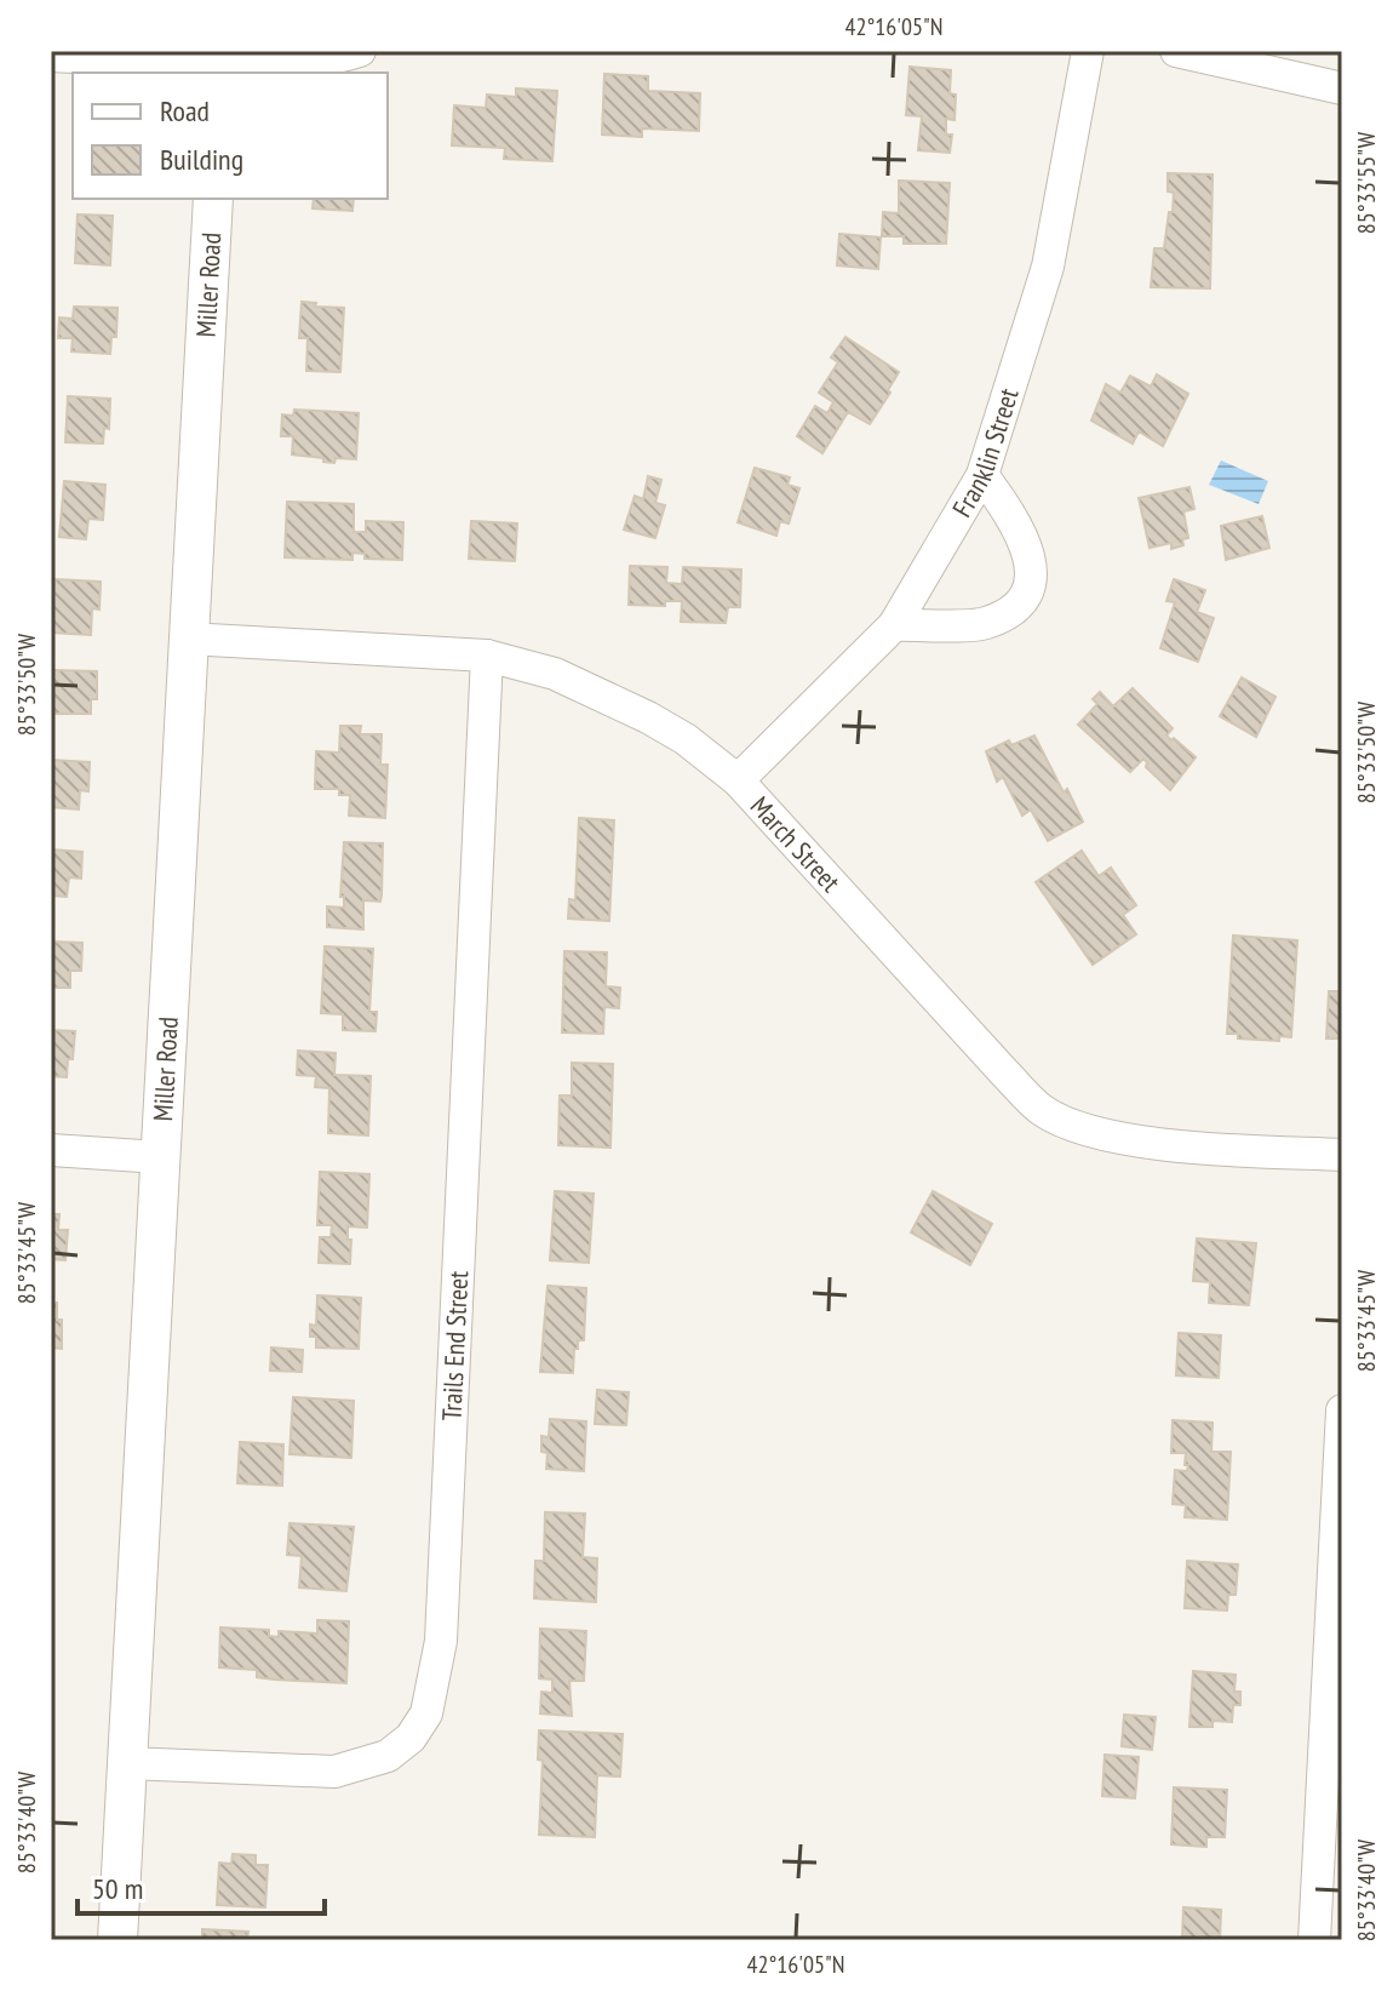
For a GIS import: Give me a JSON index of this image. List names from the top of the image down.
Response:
{
  "streets": {
    "street": [
      "Miller Road",
      "Franklin Street",
      "March Street",
      "Trails End Street"
    ]
  },
  "crossings": [
    ["Miller Road", "March Street"],
    ["Miller Road", "Trails End Street"],
    ["Franklin Street", "March Street"],
    ["March Street", "Trails End Street"]
  ],
  "legend": ["Road", "Building"],
  "scale_bar": "50 m",
  "coordinates": [
    "42°16'05\"N",
    "85°33'55\"W",
    "85°33'50\"W",
    "85°33'45\"W",
    "85°33'40\"W"
  ]
}
